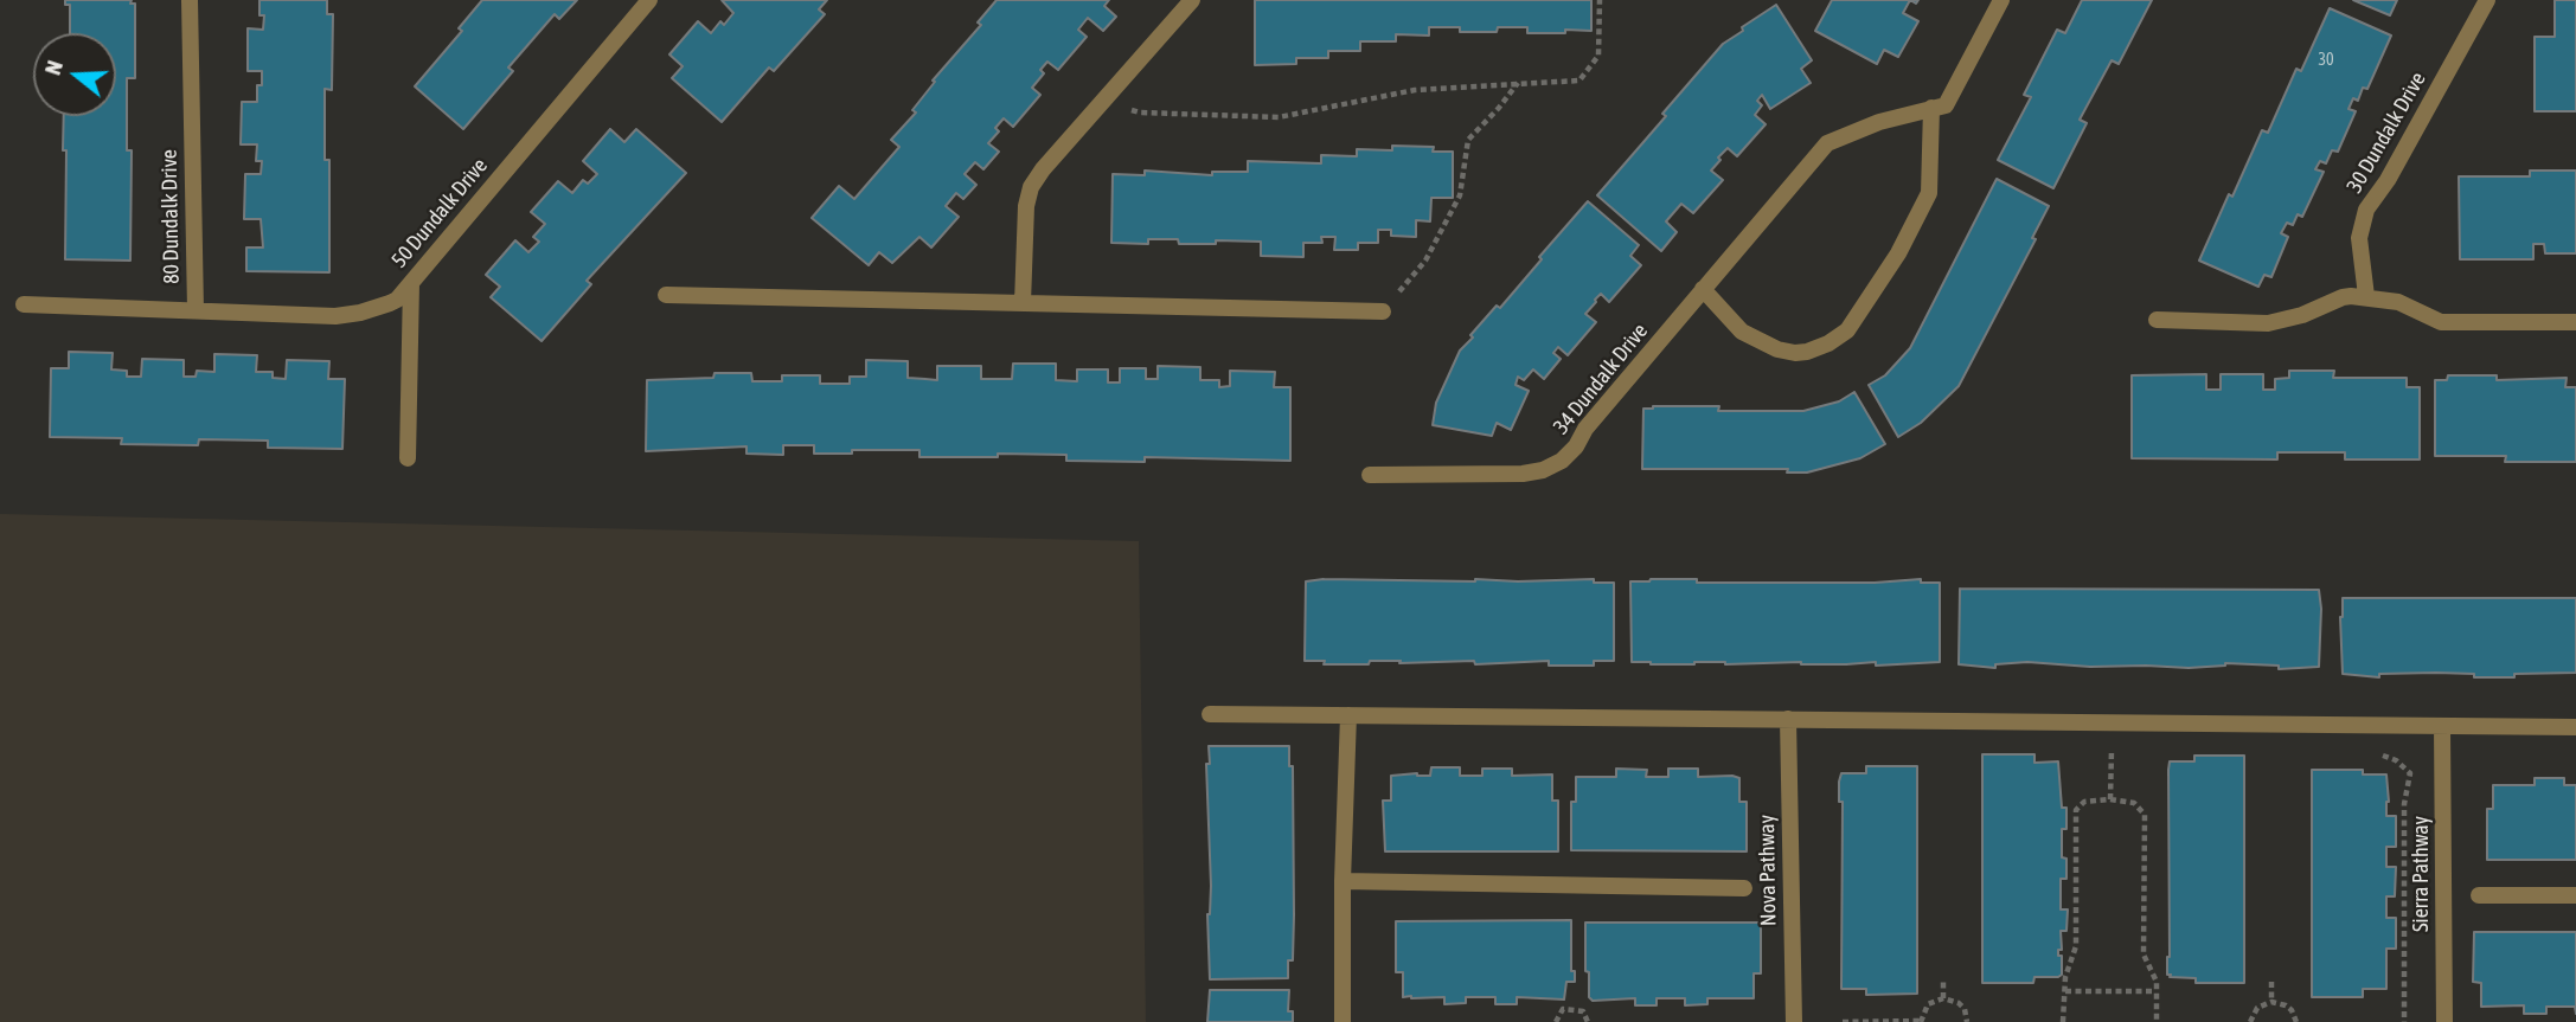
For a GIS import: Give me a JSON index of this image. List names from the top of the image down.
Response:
{
  "streets": {
    "lane": [
      "30 Dundalk Drive",
      "50 Dundalk Drive",
      "80 Dundalk Drive",
      "34 Dundalk Drive",
      "Nova Pathway",
      "Sierra Pathway"
    ]
  },
  "crossings": [
    ["50 Dundalk Drive", "80 Dundalk Drive"]
  ],
  "house_numbers": ["30"],
  "north": "left"
}
